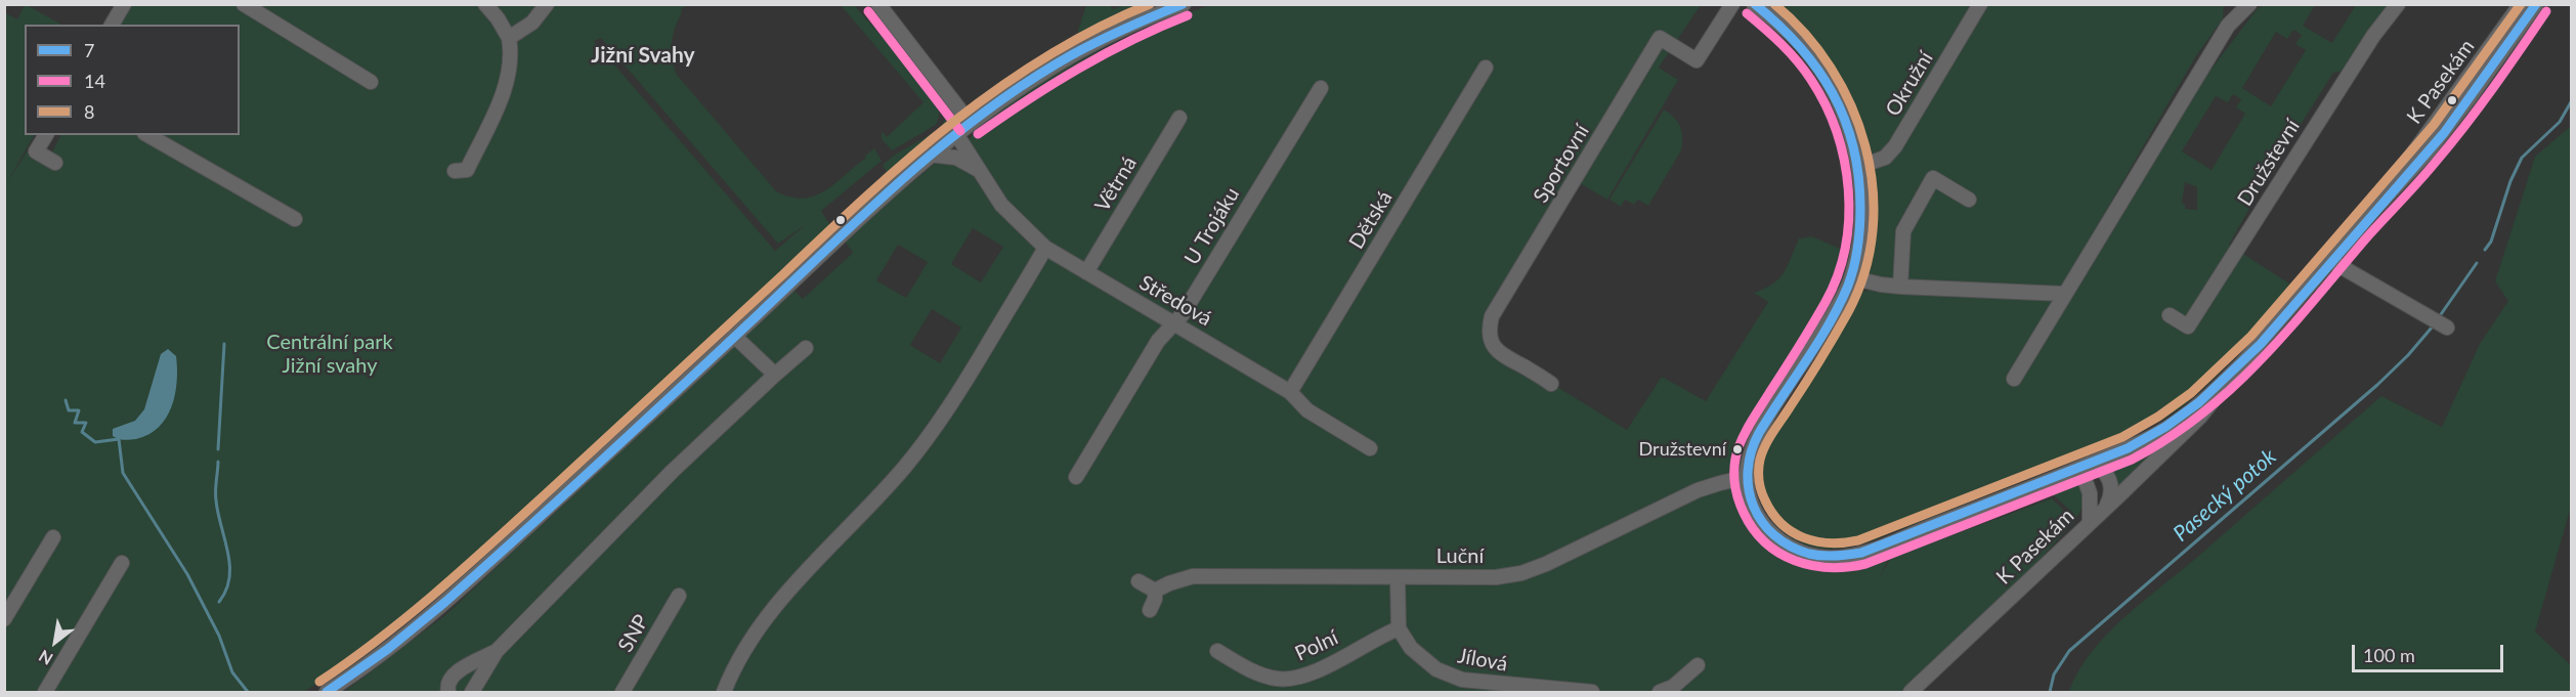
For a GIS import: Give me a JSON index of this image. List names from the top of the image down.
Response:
{
  "streets": {
    "street": [
      "K Pasekám",
      "Okružní",
      "Družstevní",
      "Sportovní",
      "Větrná",
      "Dětská",
      "U Trojáku",
      "Středová",
      "Luční",
      "SNP",
      "Polní",
      "Jílová"
    ]
  },
  "crossings": [
    ["Větrná", "Středová"],
    ["Dětská", "Středová"],
    ["U Trojáku", "Středová"],
    ["Polní", "Jílová"]
  ],
  "districts": ["Jižní Svahy"],
  "water": ["Pasecký potok"],
  "parks": ["Centrální park Jižní svahy"],
  "places": ["Družstevní"],
  "lines": ["transit line 7", "transit line 8", "transit line 14"],
  "legend": ["7", "14", "8"],
  "scale_bar": "100 m",
  "north": "bottom left"
}
